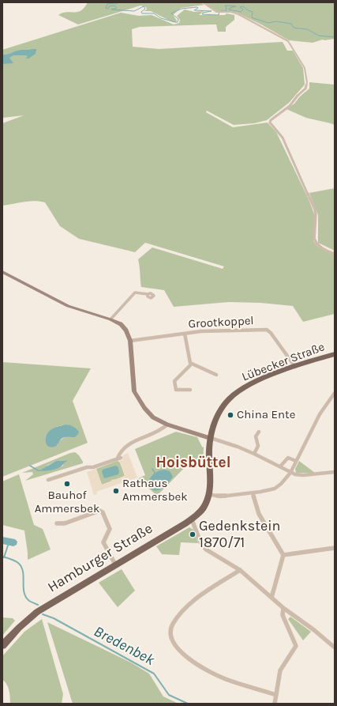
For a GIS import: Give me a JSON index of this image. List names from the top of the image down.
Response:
{
  "streets": {
    "main road": ["Lübecker Straße", "Hamburger Straße"],
    "street": ["Grootkoppel"]
  },
  "crossings": [
    ["Grootkoppel", "Lübecker Straße"],
    ["Lübecker Straße", "Hamburger Straße"]
  ],
  "districts": ["Hoisbüttel"],
  "water": ["Bredenbek"],
  "places": [
    "China Ente",
    "Bauhof Ammersbek",
    "Rathaus Ammersbek",
    "Gedenkstein 1870/71"
  ]
}
